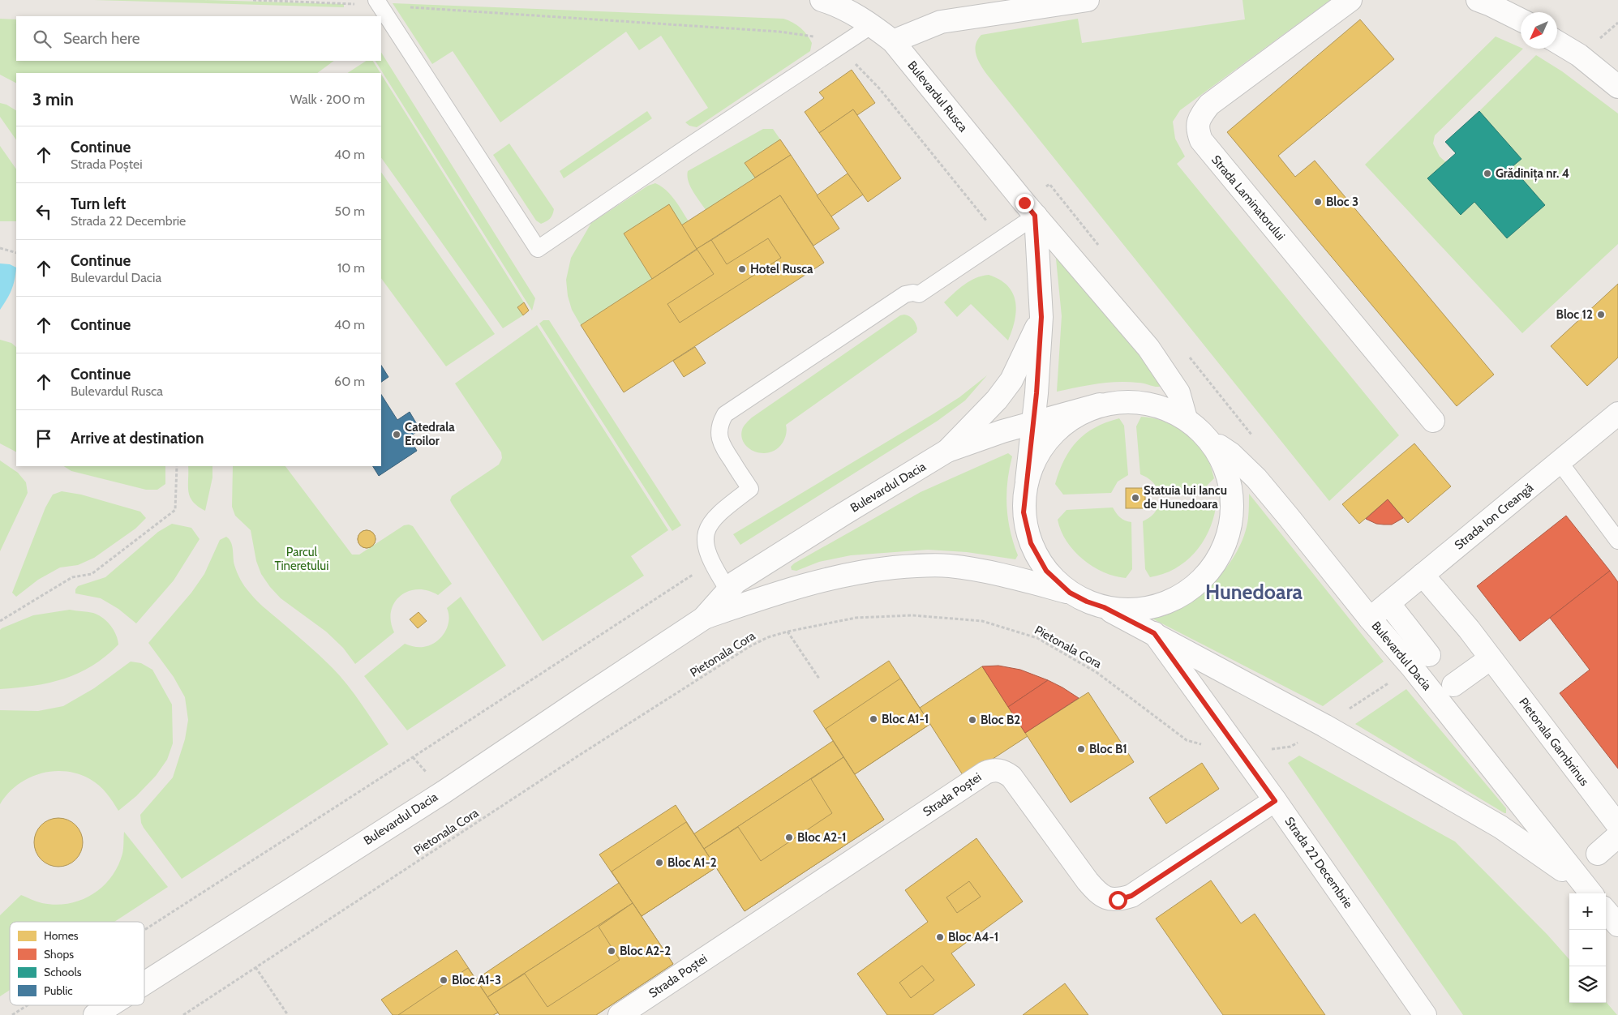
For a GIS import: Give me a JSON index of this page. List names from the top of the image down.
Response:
{
  "streets": {
    "street": [
      "Bulevardul Rusca",
      "Strada Laminatorului",
      "Bulevardul Dacia",
      "Strada Ion Creangă",
      "Pietonala Gambrinus",
      "Strada Poștei",
      "Strada 22 Decembrie"
    ],
    "path": ["Pietonala Cora"]
  },
  "crossings": [
    ["Bulevardul Dacia", "Strada Ion Creangă"],
    ["Bulevardul Dacia", "Strada 22 Decembrie"],
    ["Strada Ion Creangă", "Pietonala Gambrinus"],
    ["Strada Poștei", "Strada 22 Decembrie"]
  ],
  "districts": ["Hunedoara"],
  "parks": ["Parcul Tineretului"],
  "places": [
    "Grădinița nr. 4",
    "Bloc 3",
    "Hotel Rusca",
    "Bloc 12",
    "Catedrala Eroilor",
    "Statuia lui Iancu de Hunedoara",
    "Bloc A1-1",
    "Bloc B2",
    "Bloc B1",
    "Bloc A2-1",
    "Bloc A1-2",
    "Bloc A4-1",
    "Bloc A2-2",
    "Bloc A1-3"
  ],
  "legend": [
    "Homes",
    "Shops",
    "Schools",
    "Public"
  ],
  "north": "bottom left",
  "page": {
    "search": "Search here",
    "heading": ["3 min", "Walk · 200 m"],
    "list": [
      ["Continue", "Strada Poștei", "40 m"],
      ["Turn left", "Strada 22 Decembrie", "50 m"],
      ["Continue", "Bulevardul Dacia", "10 m"],
      ["Continue", "40 m"],
      ["Continue", "Bulevardul Rusca", "60 m"],
      "Arrive at destination"
    ],
    "map_buttons": ["+", "−"]
  }
}
